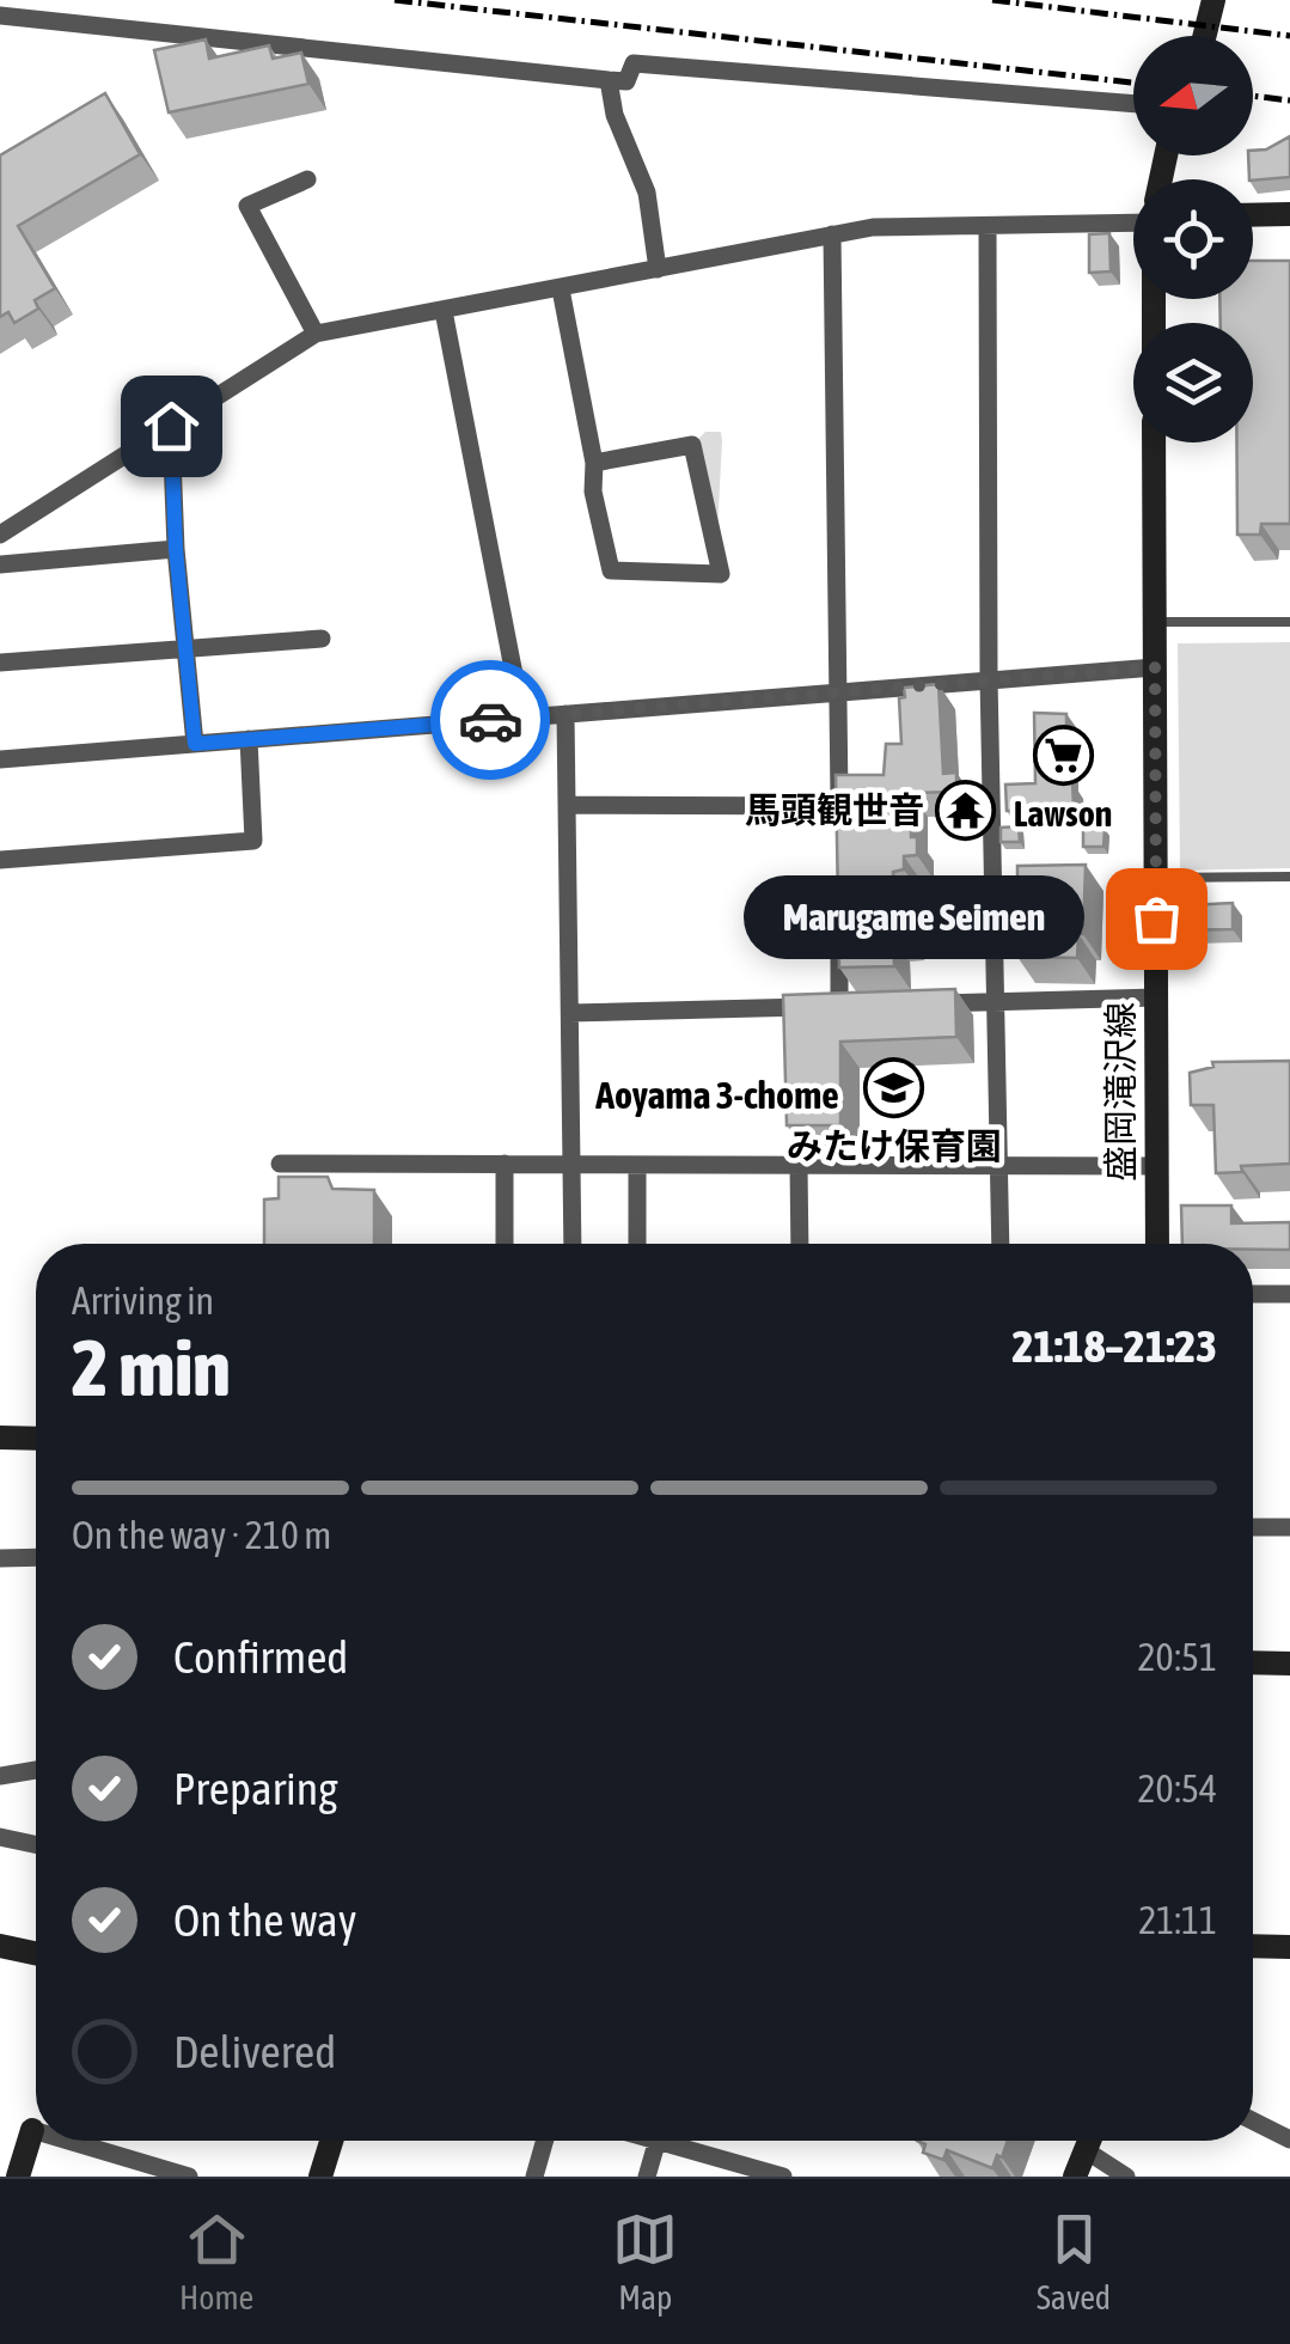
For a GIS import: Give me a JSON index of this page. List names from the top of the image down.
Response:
{
  "streets": {
    "main road": ["盛岡滝沢線"]
  },
  "districts": ["Aoyama 3-chome"],
  "places": {
    "supermarket": ["Lawson"],
    "temple": ["馬頭観世音"],
    "other": ["Marugame Seimen"],
    "school or university": ["みたけ保育園"]
  },
  "north": "left",
  "page": {
    "bubble": "Marugame Seimen",
    "heading": ["2 min", "Arriving in", "21:18–21:23"],
    "bar": "On the way · 210 m",
    "list": [
      ["Confirmed", "20:51"],
      ["Preparing", "20:54"],
      ["On the way", "21:11"],
      "Delivered"
    ],
    "tabs": ["Home", "Map", "Saved"]
  }
}
